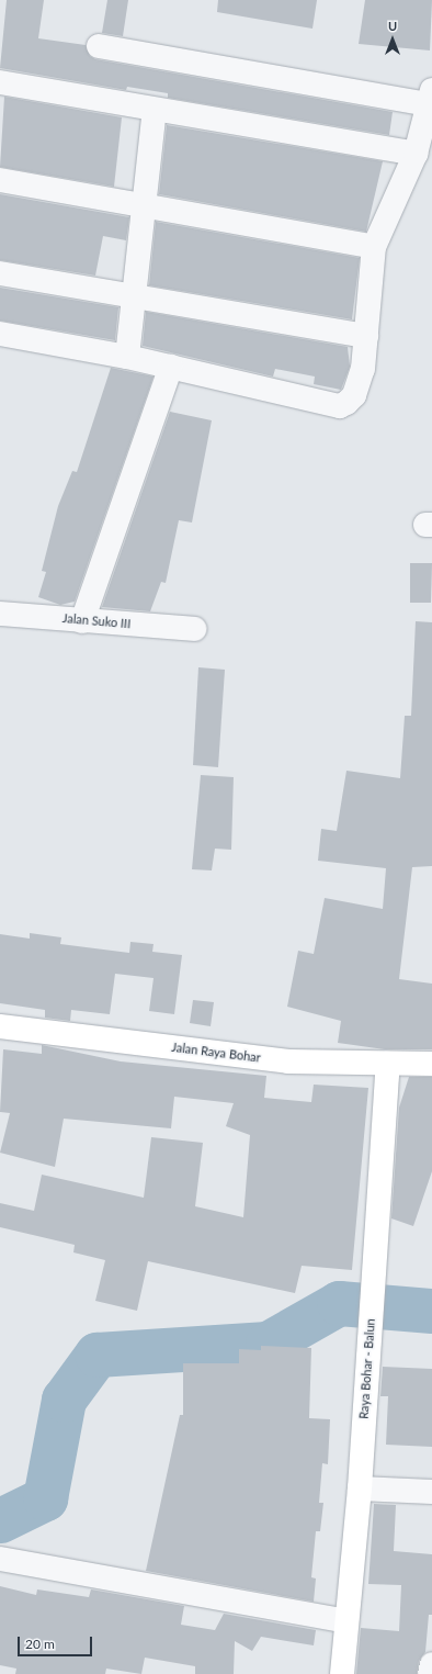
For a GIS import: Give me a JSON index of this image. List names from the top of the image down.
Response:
{
  "streets": {
    "street": ["Jalan Suko III", "Jalan Raya Bohar", "Raya Bohar - Balun"]
  },
  "crossings": [
    ["Jalan Raya Bohar", "Raya Bohar - Balun"]
  ],
  "scale_bar": "20 m",
  "north": "top"
}
